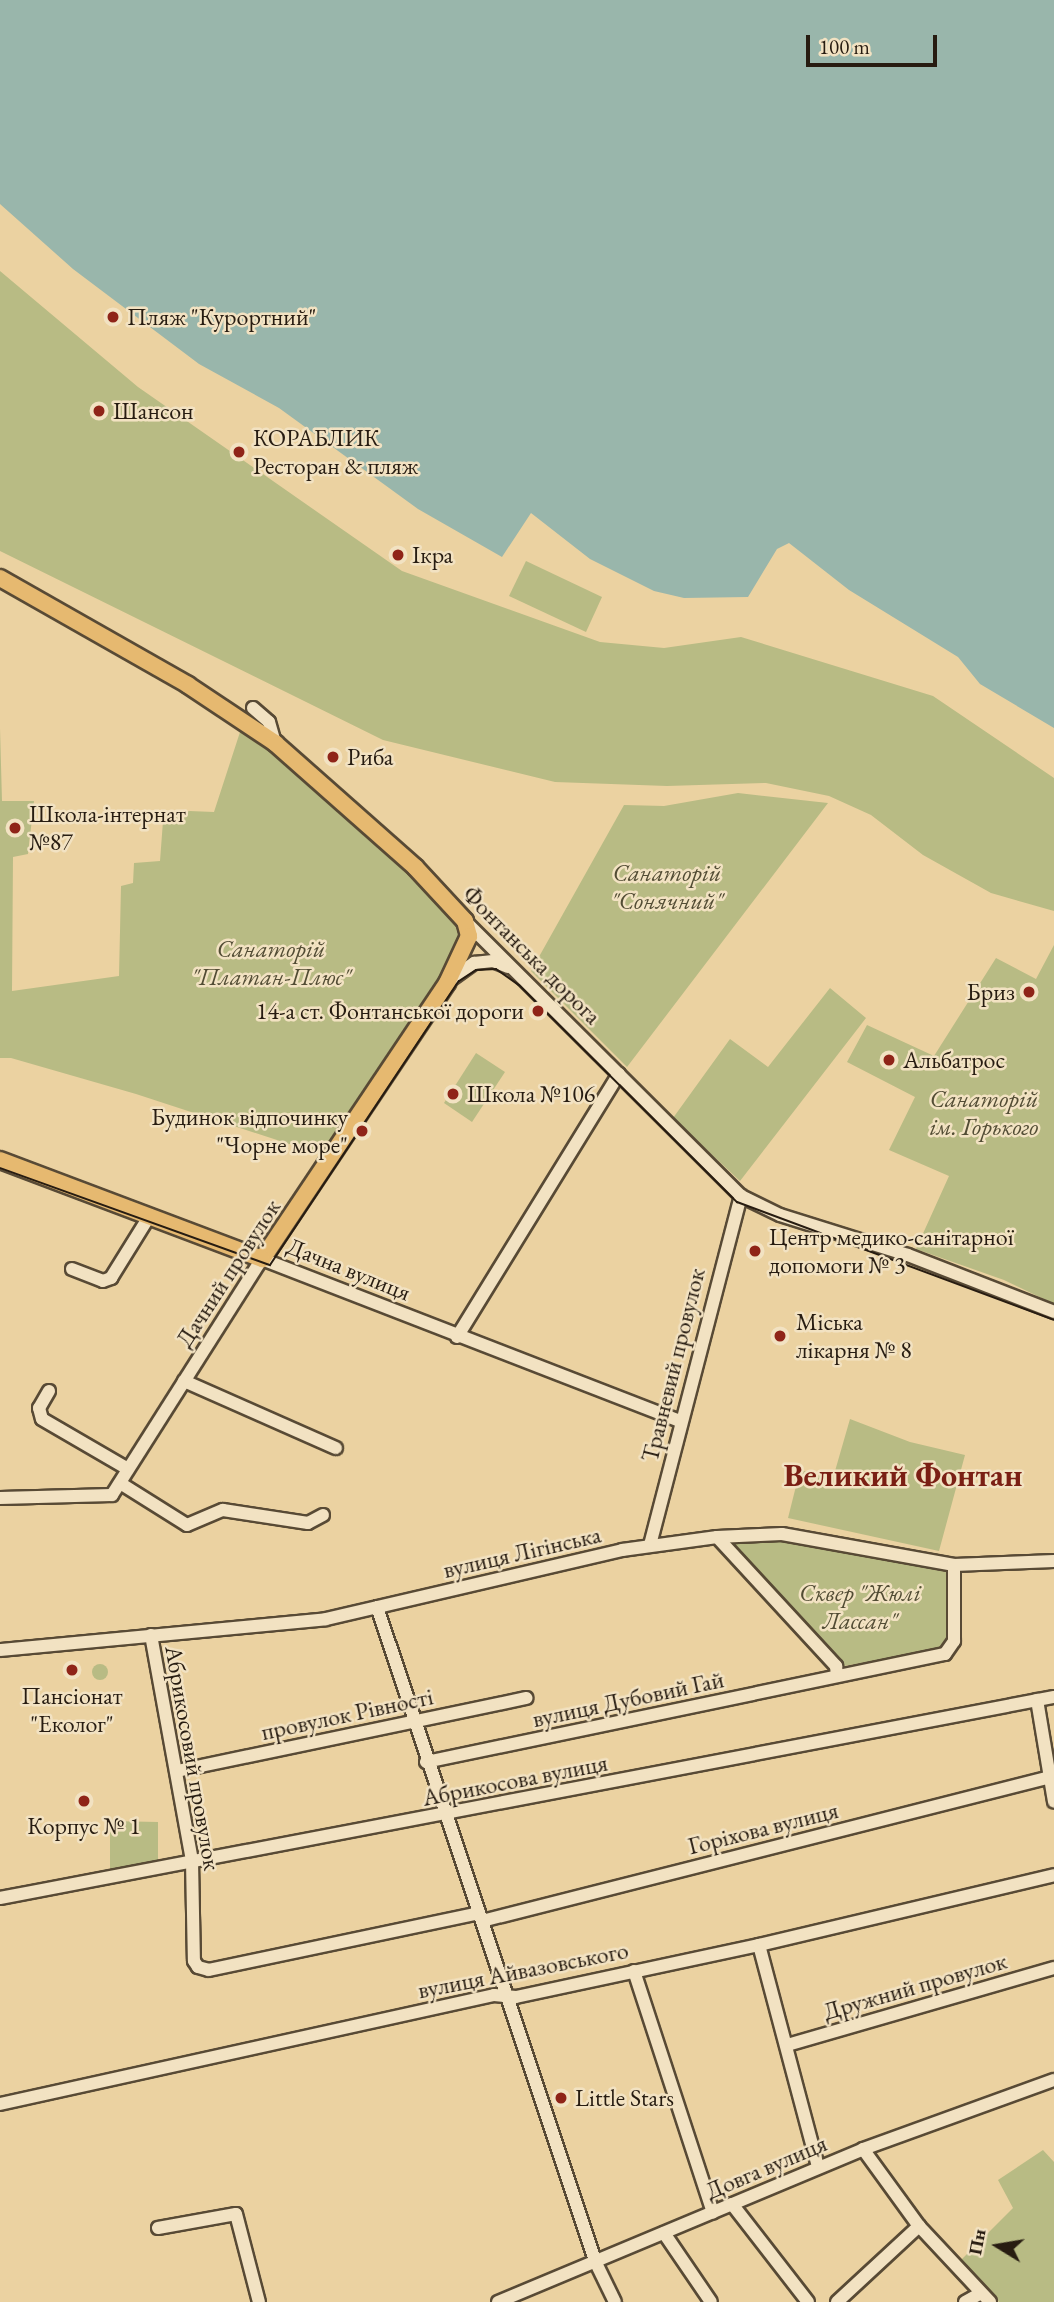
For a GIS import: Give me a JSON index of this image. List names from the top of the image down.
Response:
{
  "streets": {
    "main road": ["Фонтанська дорога", "Дачна вулиця", "Дачний провулок"],
    "street": [
      "Травневий провулок",
      "вулиця Лігінська",
      "вулиця Дубовий Гай",
      "провулок Рівності",
      "Абрикосовий провулок",
      "Абрикосова вулиця",
      "Горіхова вулиця",
      "вулиця Айвазовського",
      "Дружний провулок",
      "Довга вулиця"
    ]
  },
  "crossings": [
    ["Фонтанська дорога", "Дачний провулок"],
    ["Фонтанська дорога", "Травневий провулок"],
    ["Дачна вулиця", "Дачний провулок"],
    ["Дачна вулиця", "Травневий провулок"],
    ["Травневий провулок", "вулиця Лігінська"],
    ["вулиця Лігінська", "вулиця Дубовий Гай"],
    ["вулиця Лігінська", "Абрикосовий провулок"],
    ["провулок Рівності", "Абрикосовий провулок"],
    ["Абрикосовий провулок", "Абрикосова вулиця"],
    ["Абрикосовий провулок", "Горіхова вулиця"]
  ],
  "districts": ["Великий Фонтан"],
  "parks": [
    "Санаторій \"Сонячний\"",
    "Санаторій \"Платан-Плюс\"",
    "Cанаторій ім. Горького",
    "Сквер \"Жюлі Лассан\""
  ],
  "places": [
    "Пляж \"Курортний\"",
    "Шансон",
    "КОРАБЛИК Ресторан & пляж",
    "Ікра",
    "Риба",
    "Школа-інтернат №87",
    "Бриз",
    "14-а ст. Фонтанської дороги",
    "Альбатрос",
    "Школа №106",
    "Будинок відпочинку \"Чорне море\"",
    "Центр медико-санітарної допомоги № 3",
    "Міська лікарня № 8",
    "Пансіонат \"Еколог\"",
    "Корпус № 1",
    "Little Stars"
  ],
  "scale_bar": "100 m",
  "north": "left"
}
